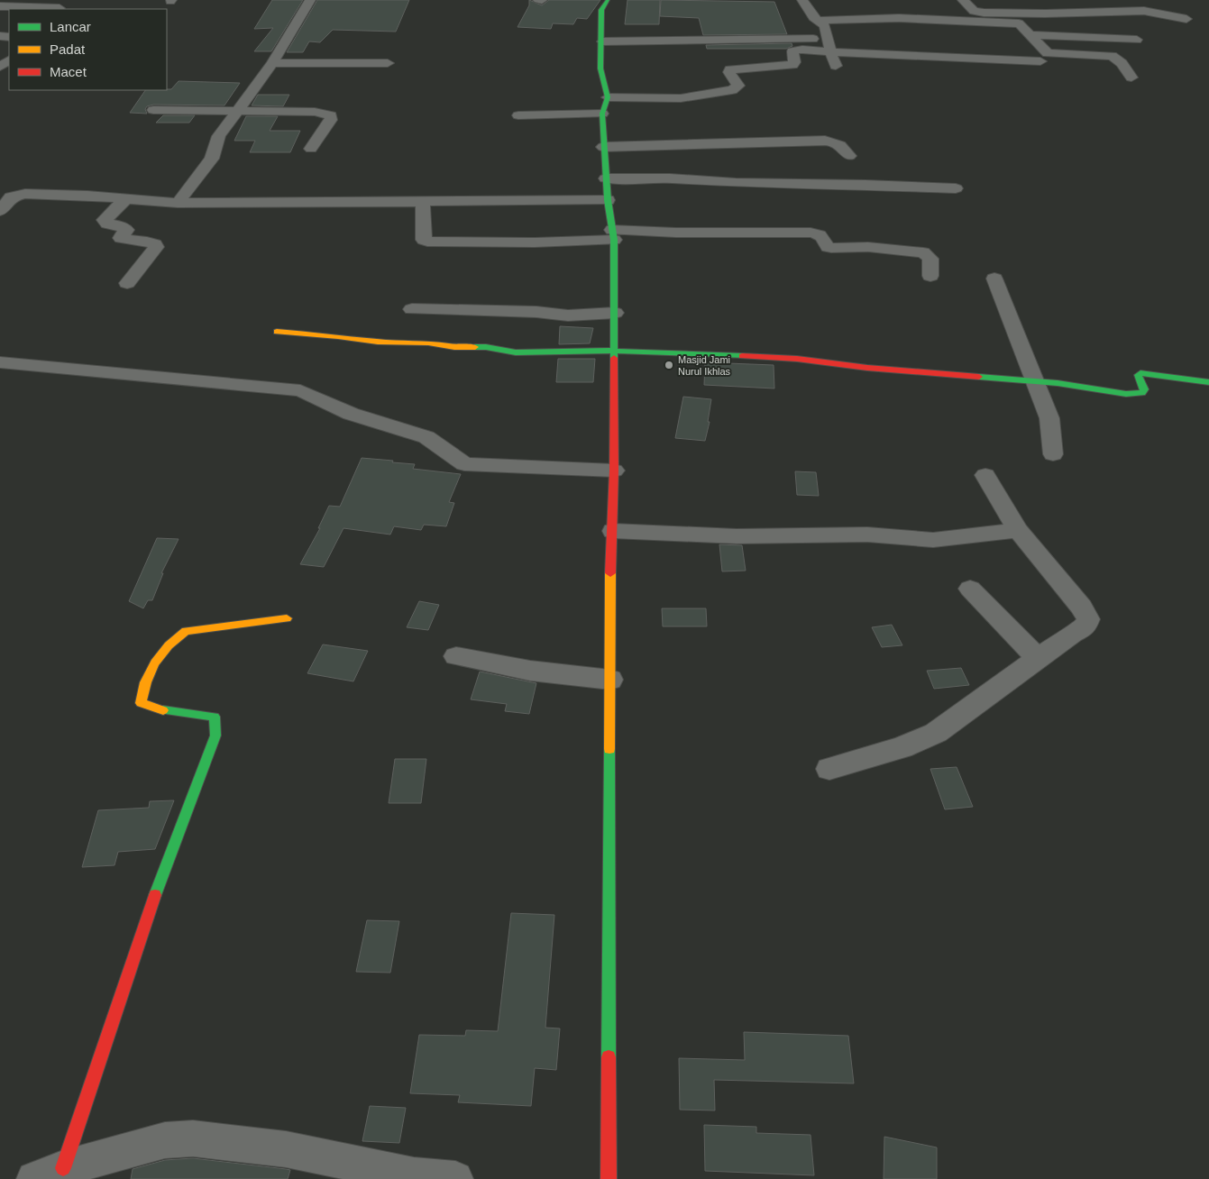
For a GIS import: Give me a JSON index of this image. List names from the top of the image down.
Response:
{
  "places": ["Masjid Jami Nurul Ikhlas"],
  "legend": ["Lancar", "Padat", "Macet"]
}
